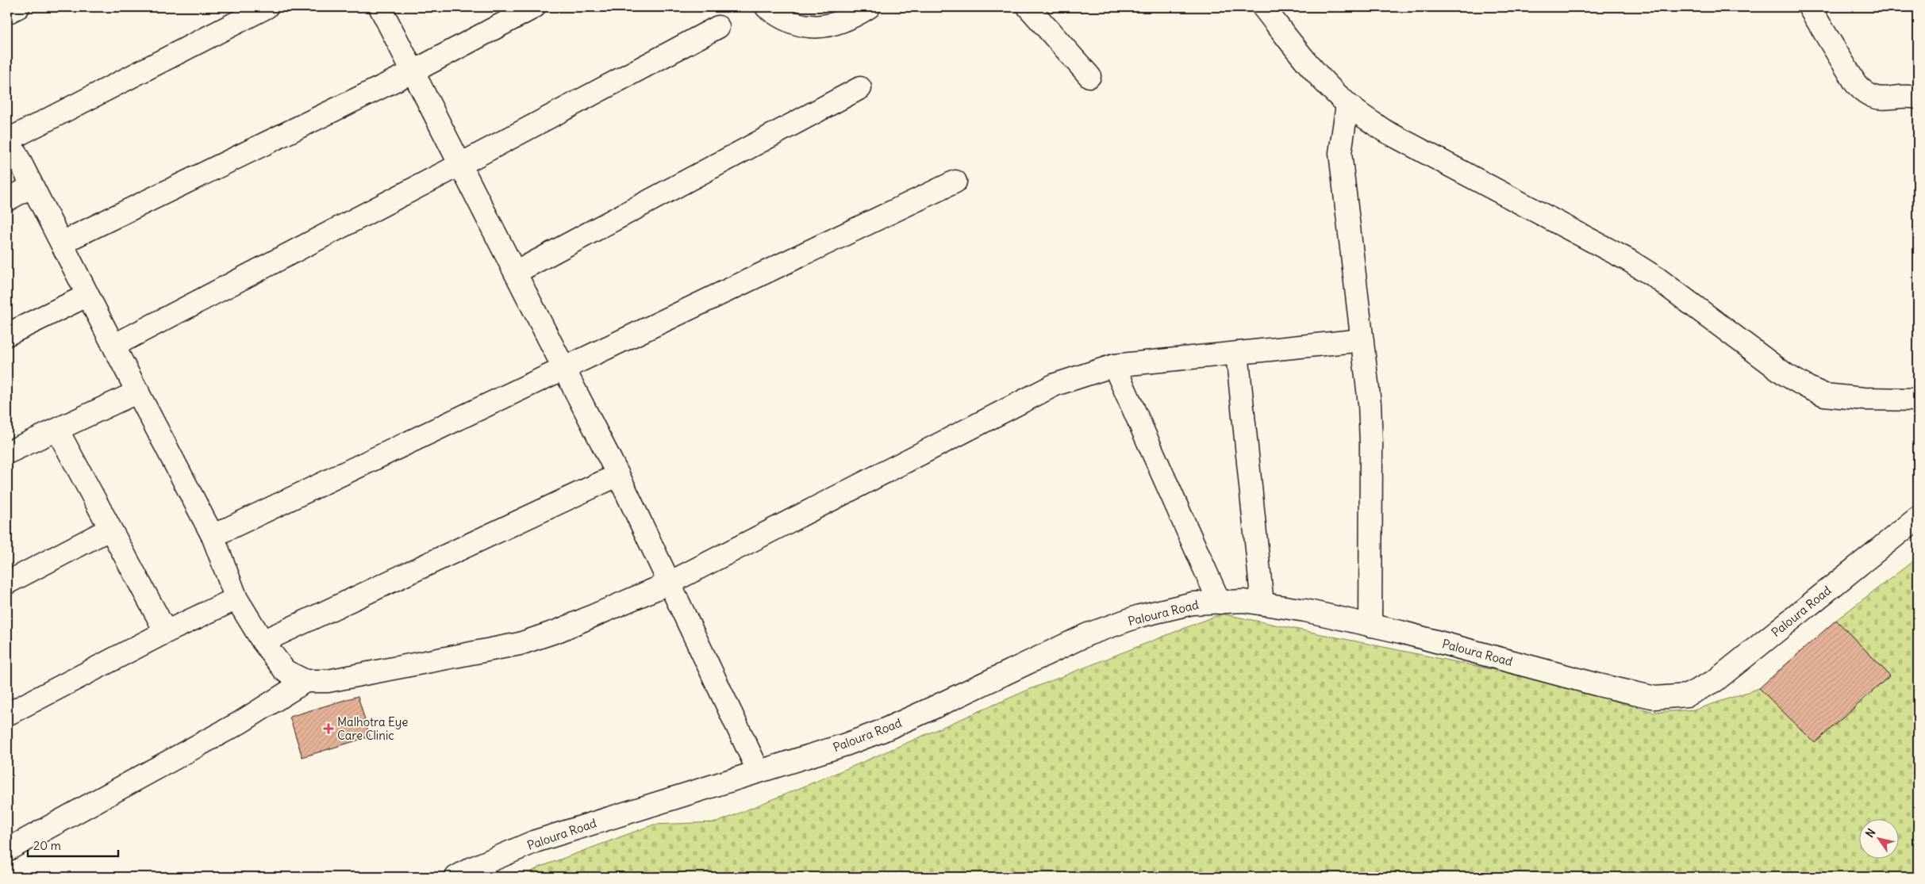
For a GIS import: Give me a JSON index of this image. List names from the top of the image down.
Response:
{
  "streets": {
    "street": ["Paloura Road"]
  },
  "places": {
    "health": ["Malhotra Eye Care Clinic"]
  },
  "scale_bar": "20 m",
  "north": "top left"
}
